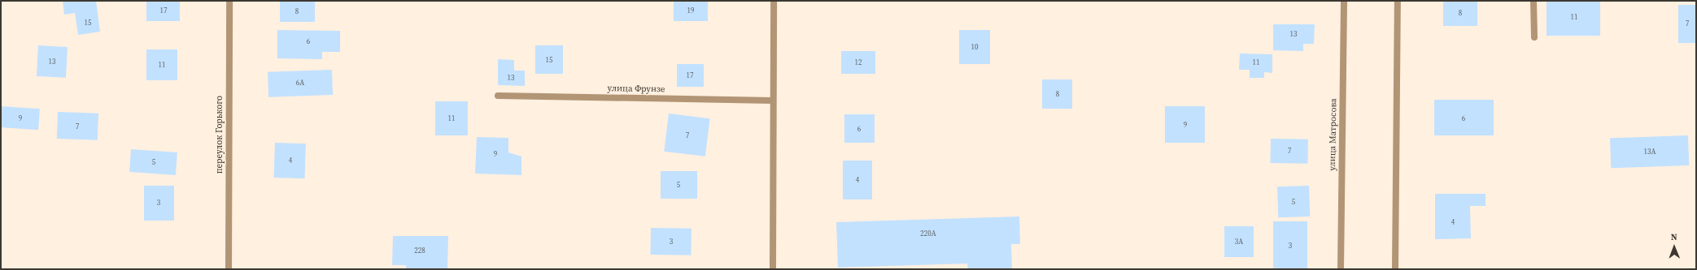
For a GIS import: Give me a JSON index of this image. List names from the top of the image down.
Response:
{
  "streets": {
    "street": ["улица Фрунзе", "переулок Горького", "улица Матросова"]
  },
  "house_numbers": [
    "17",
    "19",
    "8",
    "8",
    "11",
    "15",
    "7",
    "13",
    "6",
    "10",
    "15",
    "13",
    "12",
    "11",
    "11",
    "17",
    "13",
    "6А",
    "8",
    "9",
    "11",
    "6",
    "9",
    "7",
    "6",
    "7",
    "7",
    "13А",
    "9",
    "4",
    "5",
    "4",
    "5",
    "5",
    "3",
    "4",
    "220А",
    "3",
    "3А",
    "3",
    "228"
  ],
  "north": "top"
}
